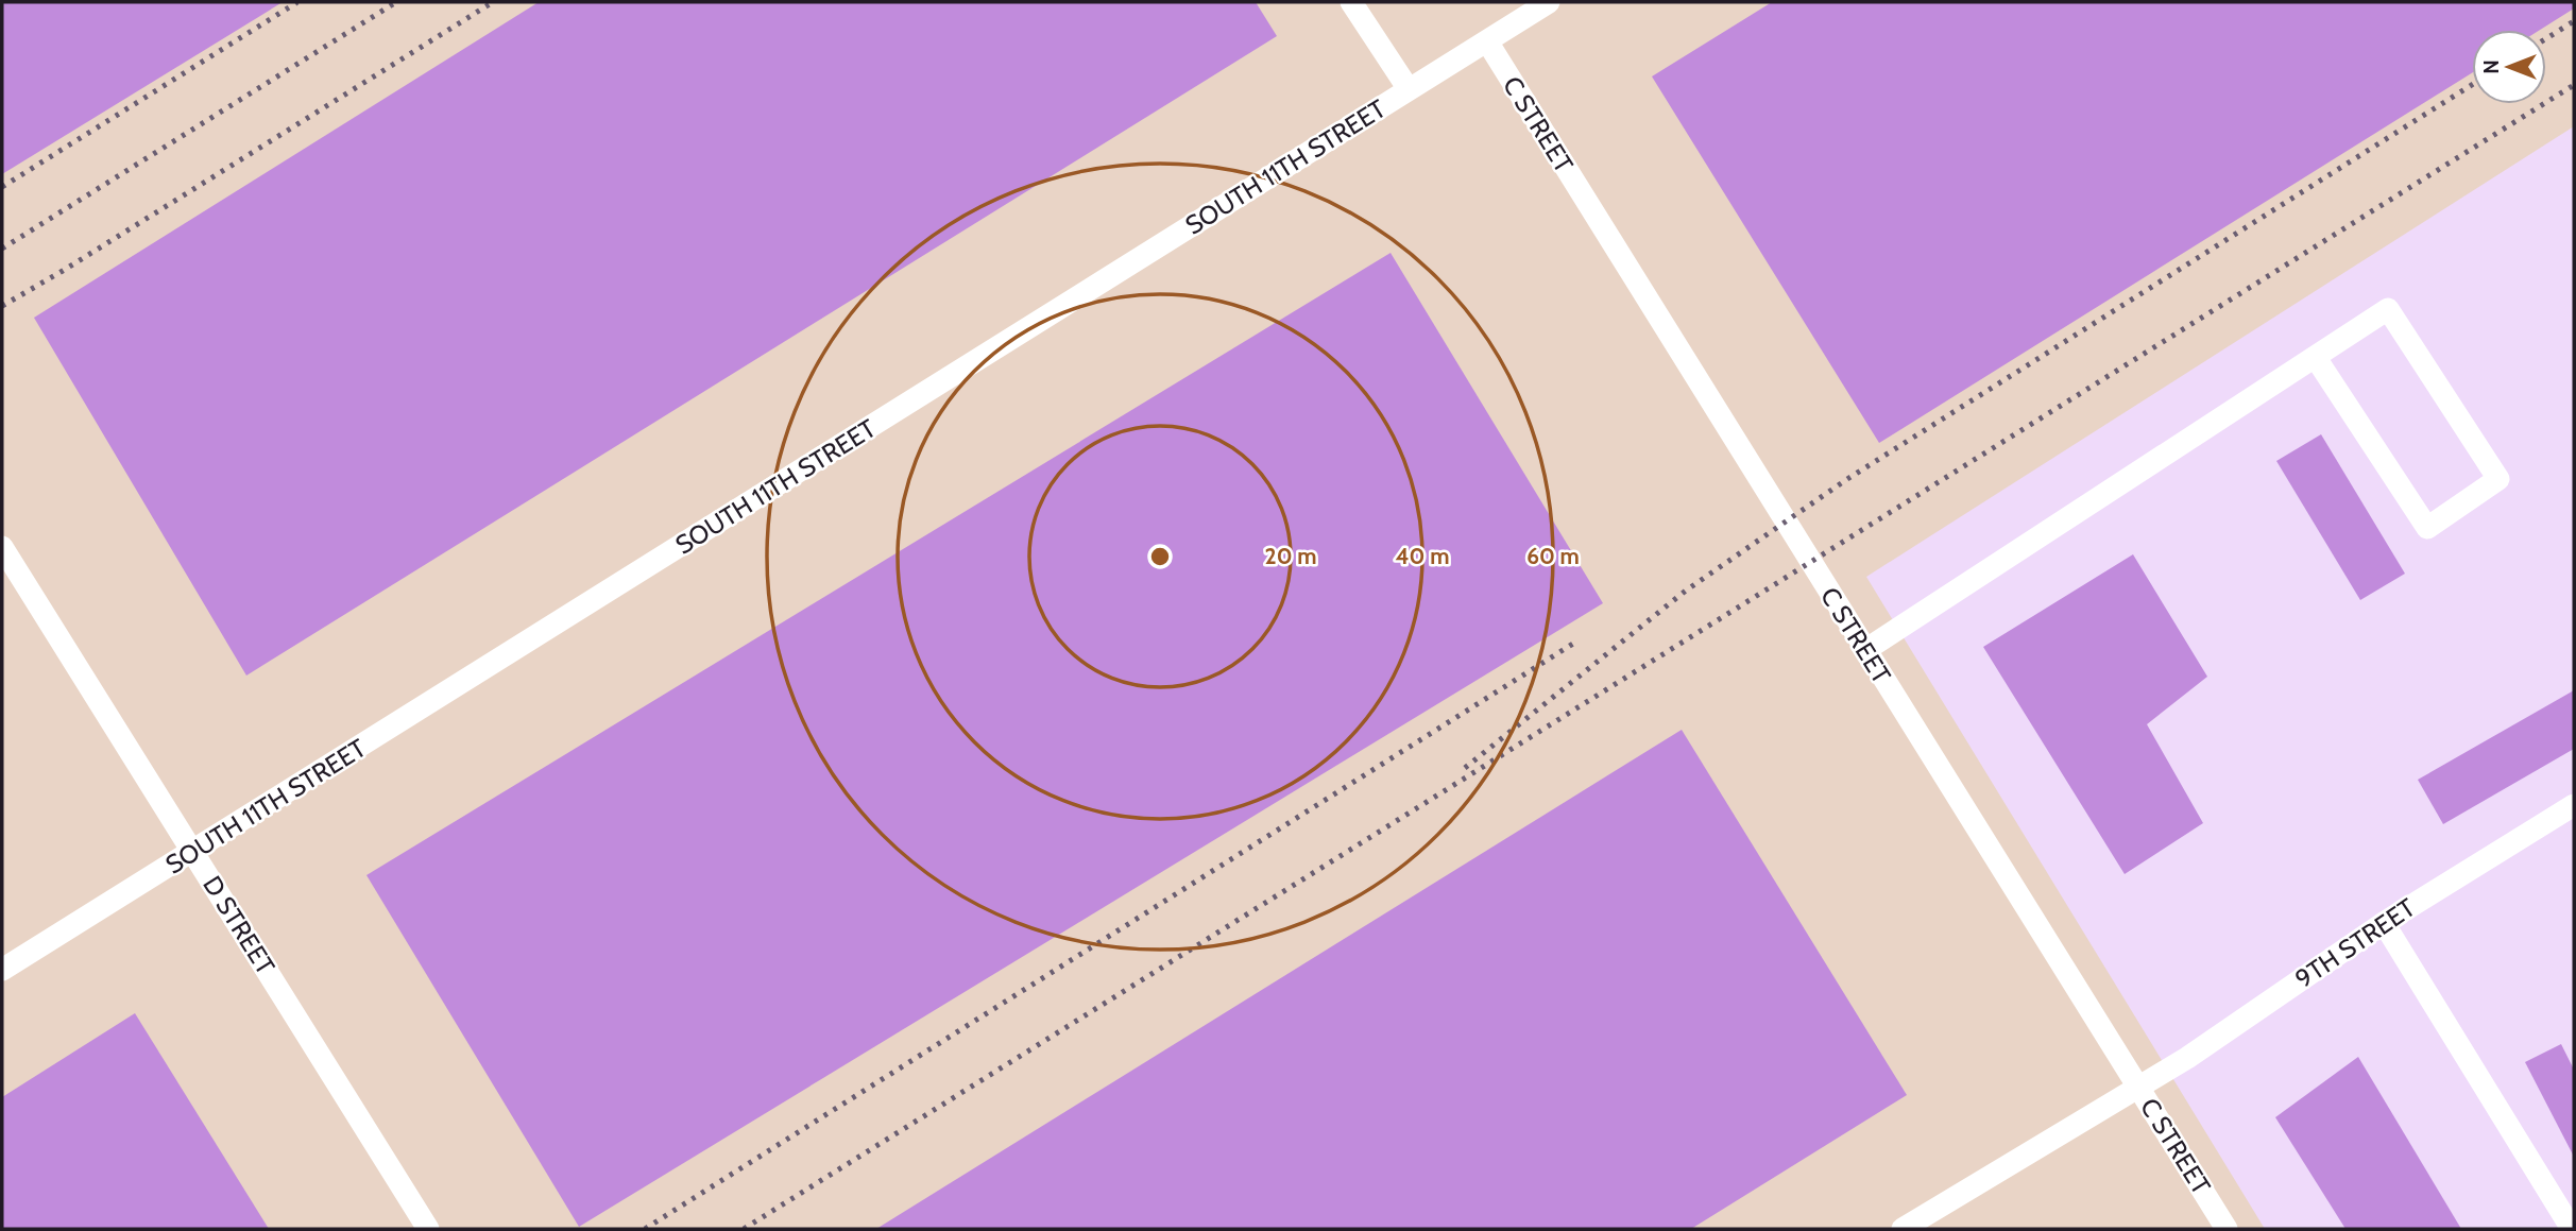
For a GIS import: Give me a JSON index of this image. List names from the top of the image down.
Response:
{
  "streets": {
    "lane": [
      "C STREET",
      "SOUTH 11TH STREET",
      "D STREET",
      "9TH STREET"
    ]
  },
  "crossings": [
    ["C STREET", "SOUTH 11TH STREET"],
    ["C STREET", "9TH STREET"],
    ["SOUTH 11TH STREET", "D STREET"]
  ],
  "north": "left",
  "rings": ["20 m", "40 m", "60 m"]
}
